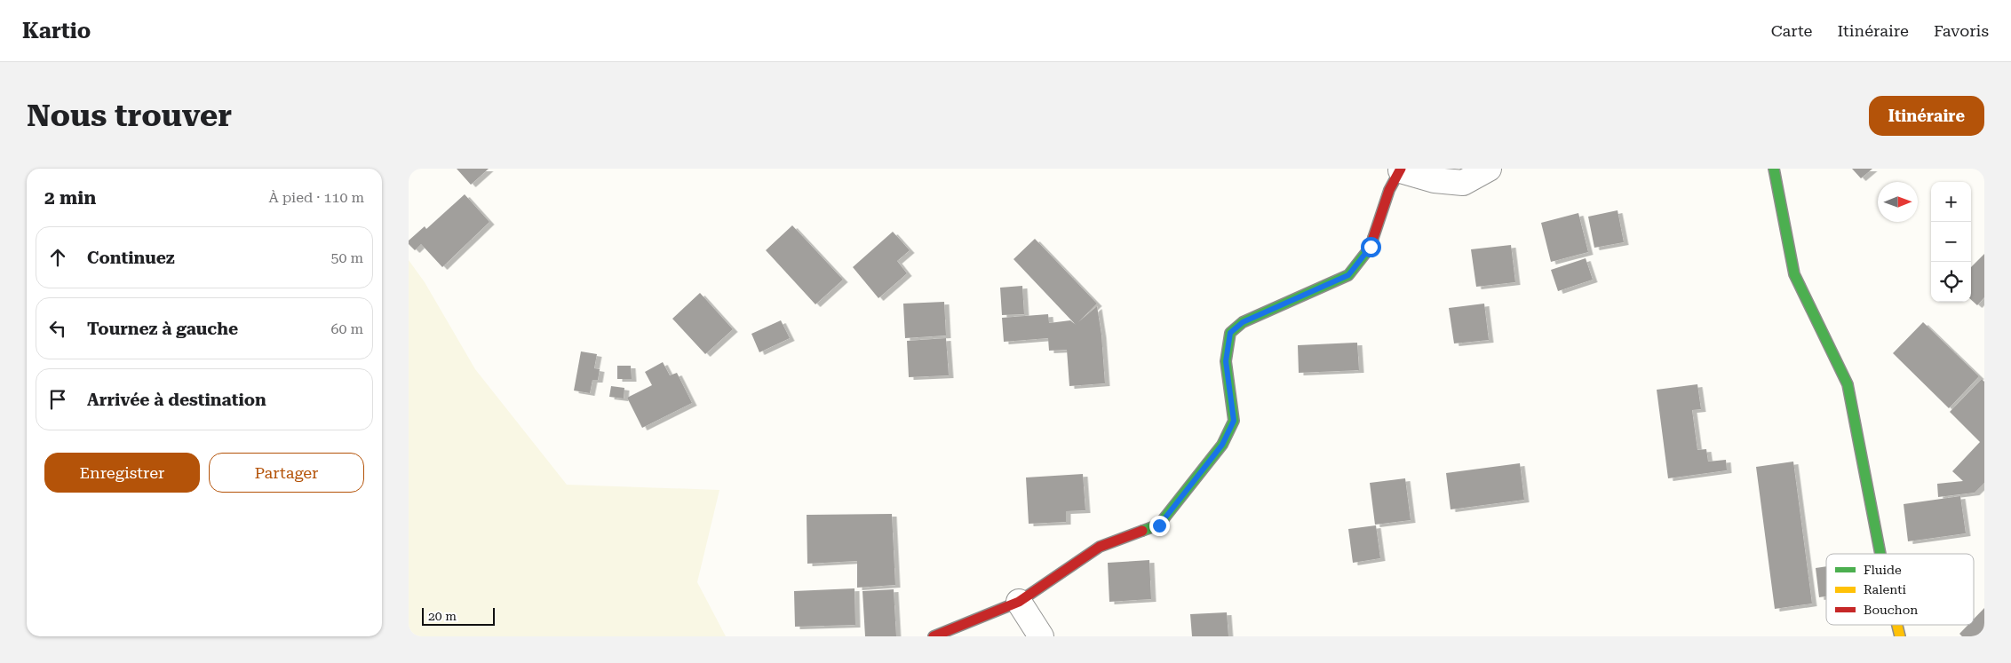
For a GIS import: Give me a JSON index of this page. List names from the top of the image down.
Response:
{
  "legend": ["Fluide", "Ralenti", "Bouchon"],
  "scale_bar": "20 m",
  "north": "right",
  "page": {
    "header": "Kartio",
    "nav": ["Carte", "Itinéraire", "Favoris"],
    "buttons": [
      "Itinéraire",
      ["Enregistrer", "Partager"]
    ],
    "title": "Nous trouver",
    "heading": ["2 min", "À pied · 110 m"],
    "map_buttons": ["+", "−"],
    "list": [
      ["Continuez", "50 m"],
      ["Tournez à gauche", "60 m"],
      "Arrivée à destination"
    ],
    "scale": "20 m"
  }
}
